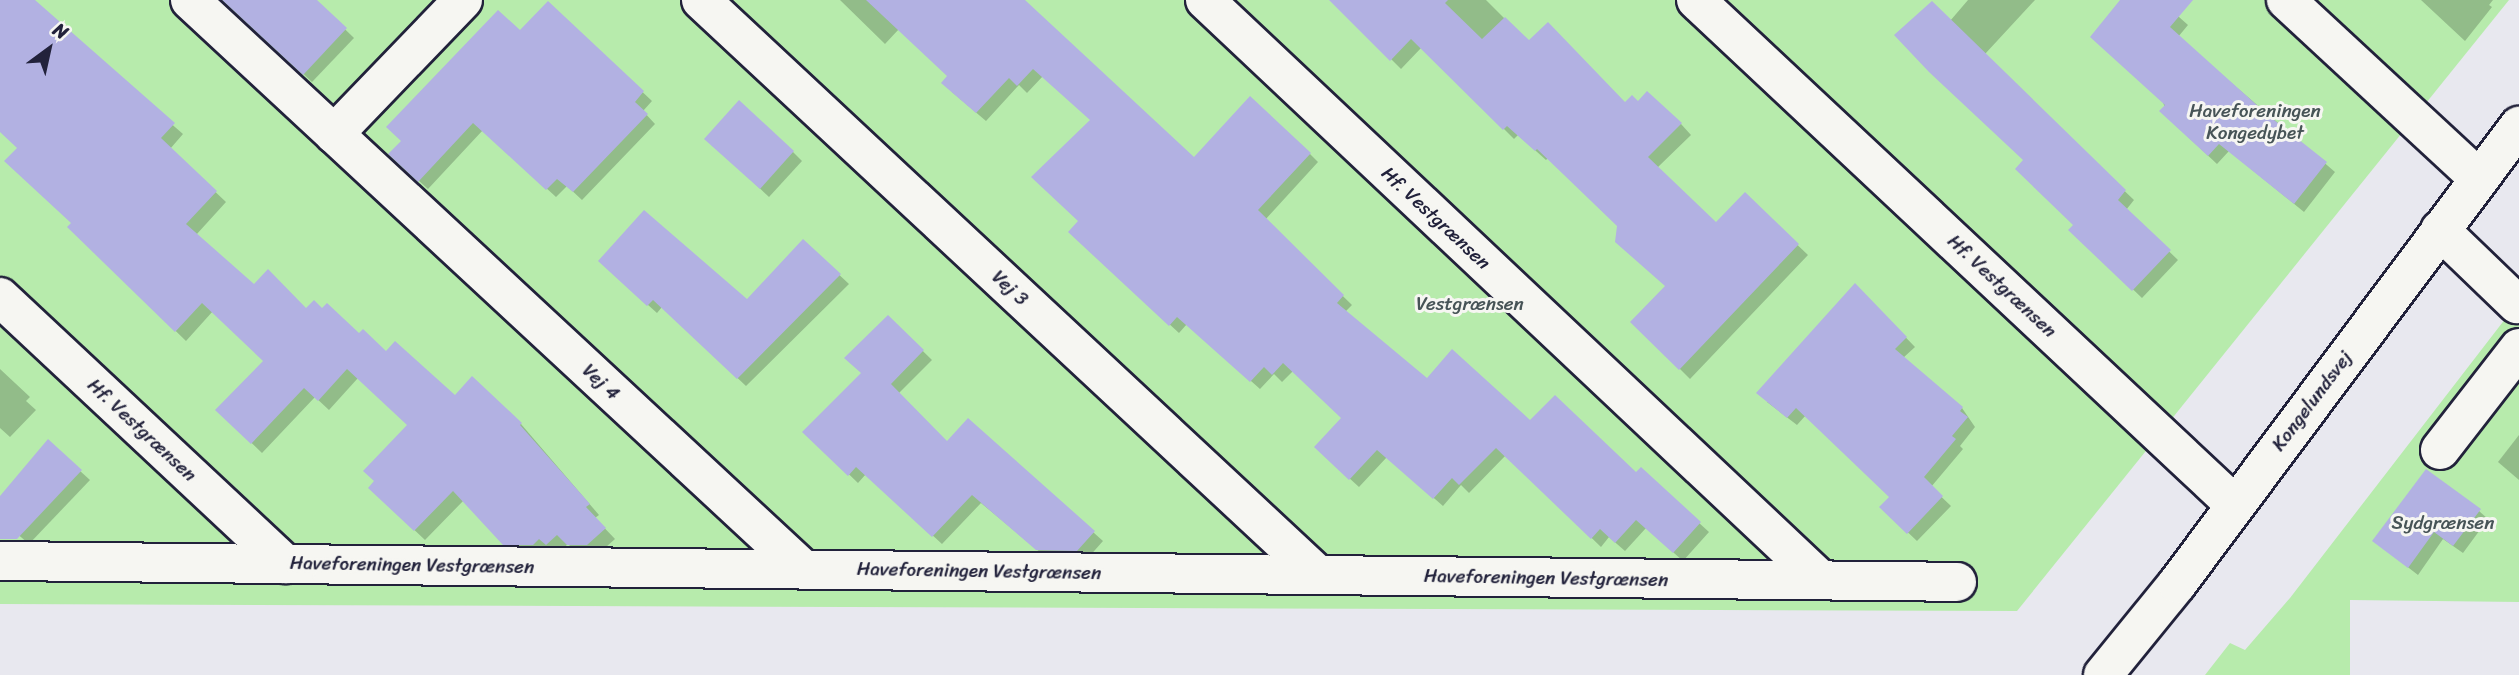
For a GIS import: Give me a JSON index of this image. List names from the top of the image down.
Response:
{
  "streets": {
    "street": [
      "Hf. Vestgrænsen",
      "Vej 3",
      "Vej 4",
      "Kongelundsvej",
      "Haveforeningen Vestgrænsen"
    ]
  },
  "crossings": [
    ["Hf. Vestgrænsen", "Kongelundsvej"],
    ["Hf. Vestgrænsen", "Haveforeningen Vestgrænsen"],
    ["Vej 3", "Haveforeningen Vestgrænsen"],
    ["Vej 4", "Haveforeningen Vestgrænsen"]
  ],
  "parks": ["Haveforeningen Kongedybet", "Vestgrænsen", "Sydgrænsen"],
  "north": "top right"
}
